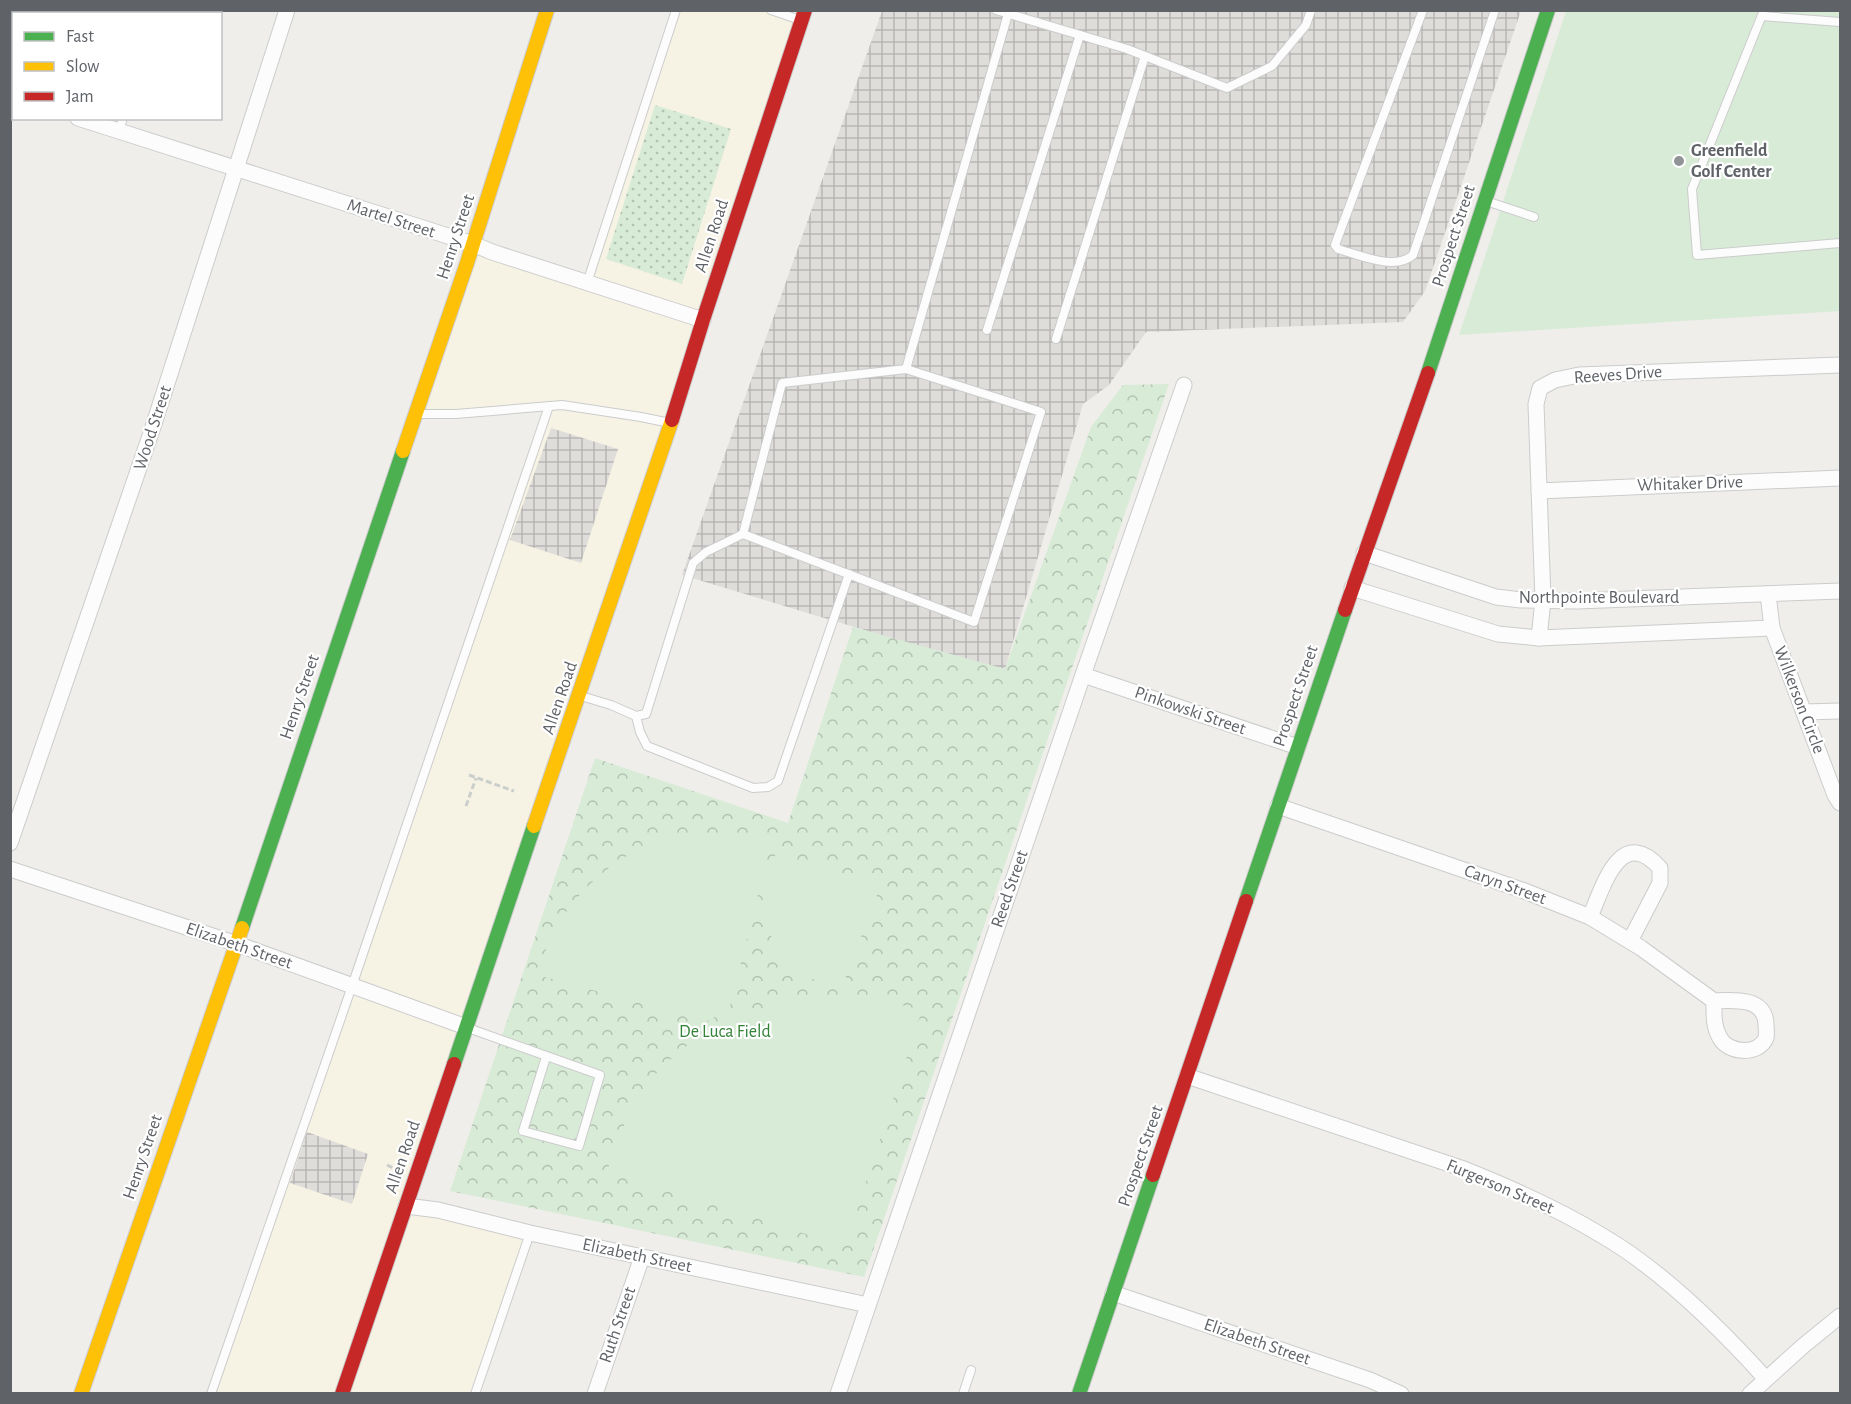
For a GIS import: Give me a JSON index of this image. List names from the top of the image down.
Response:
{
  "streets": {
    "street": [
      "Martel Street",
      "Allen Road",
      "Prospect Street",
      "Henry Street",
      "Reeves Drive",
      "Wood Street",
      "Whitaker Drive",
      "Northpointe Boulevard",
      "Wilkerson Circle",
      "Pinkowski Street",
      "Caryn Street",
      "Reed Street",
      "Elizabeth Street",
      "Furgerson Street",
      "Ruth Street"
    ]
  },
  "crossings": [
    ["Martel Street", "Allen Road"],
    ["Martel Street", "Henry Street"],
    ["Martel Street", "Wood Street"],
    ["Allen Road", "Elizabeth Street"],
    ["Prospect Street", "Northpointe Boulevard"],
    ["Prospect Street", "Pinkowski Street"],
    ["Prospect Street", "Caryn Street"],
    ["Prospect Street", "Elizabeth Street"],
    ["Prospect Street", "Furgerson Street"],
    ["Henry Street", "Elizabeth Street"],
    ["Reeves Drive", "Whitaker Drive"],
    ["Reeves Drive", "Northpointe Boulevard"],
    ["Northpointe Boulevard", "Wilkerson Circle"],
    ["Pinkowski Street", "Reed Street"],
    ["Reed Street", "Elizabeth Street"],
    ["Elizabeth Street", "Ruth Street"]
  ],
  "parks": ["De Luca Field"],
  "places": ["Greenfield Golf Center"],
  "legend": ["Fast", "Slow", "Jam"]
}
